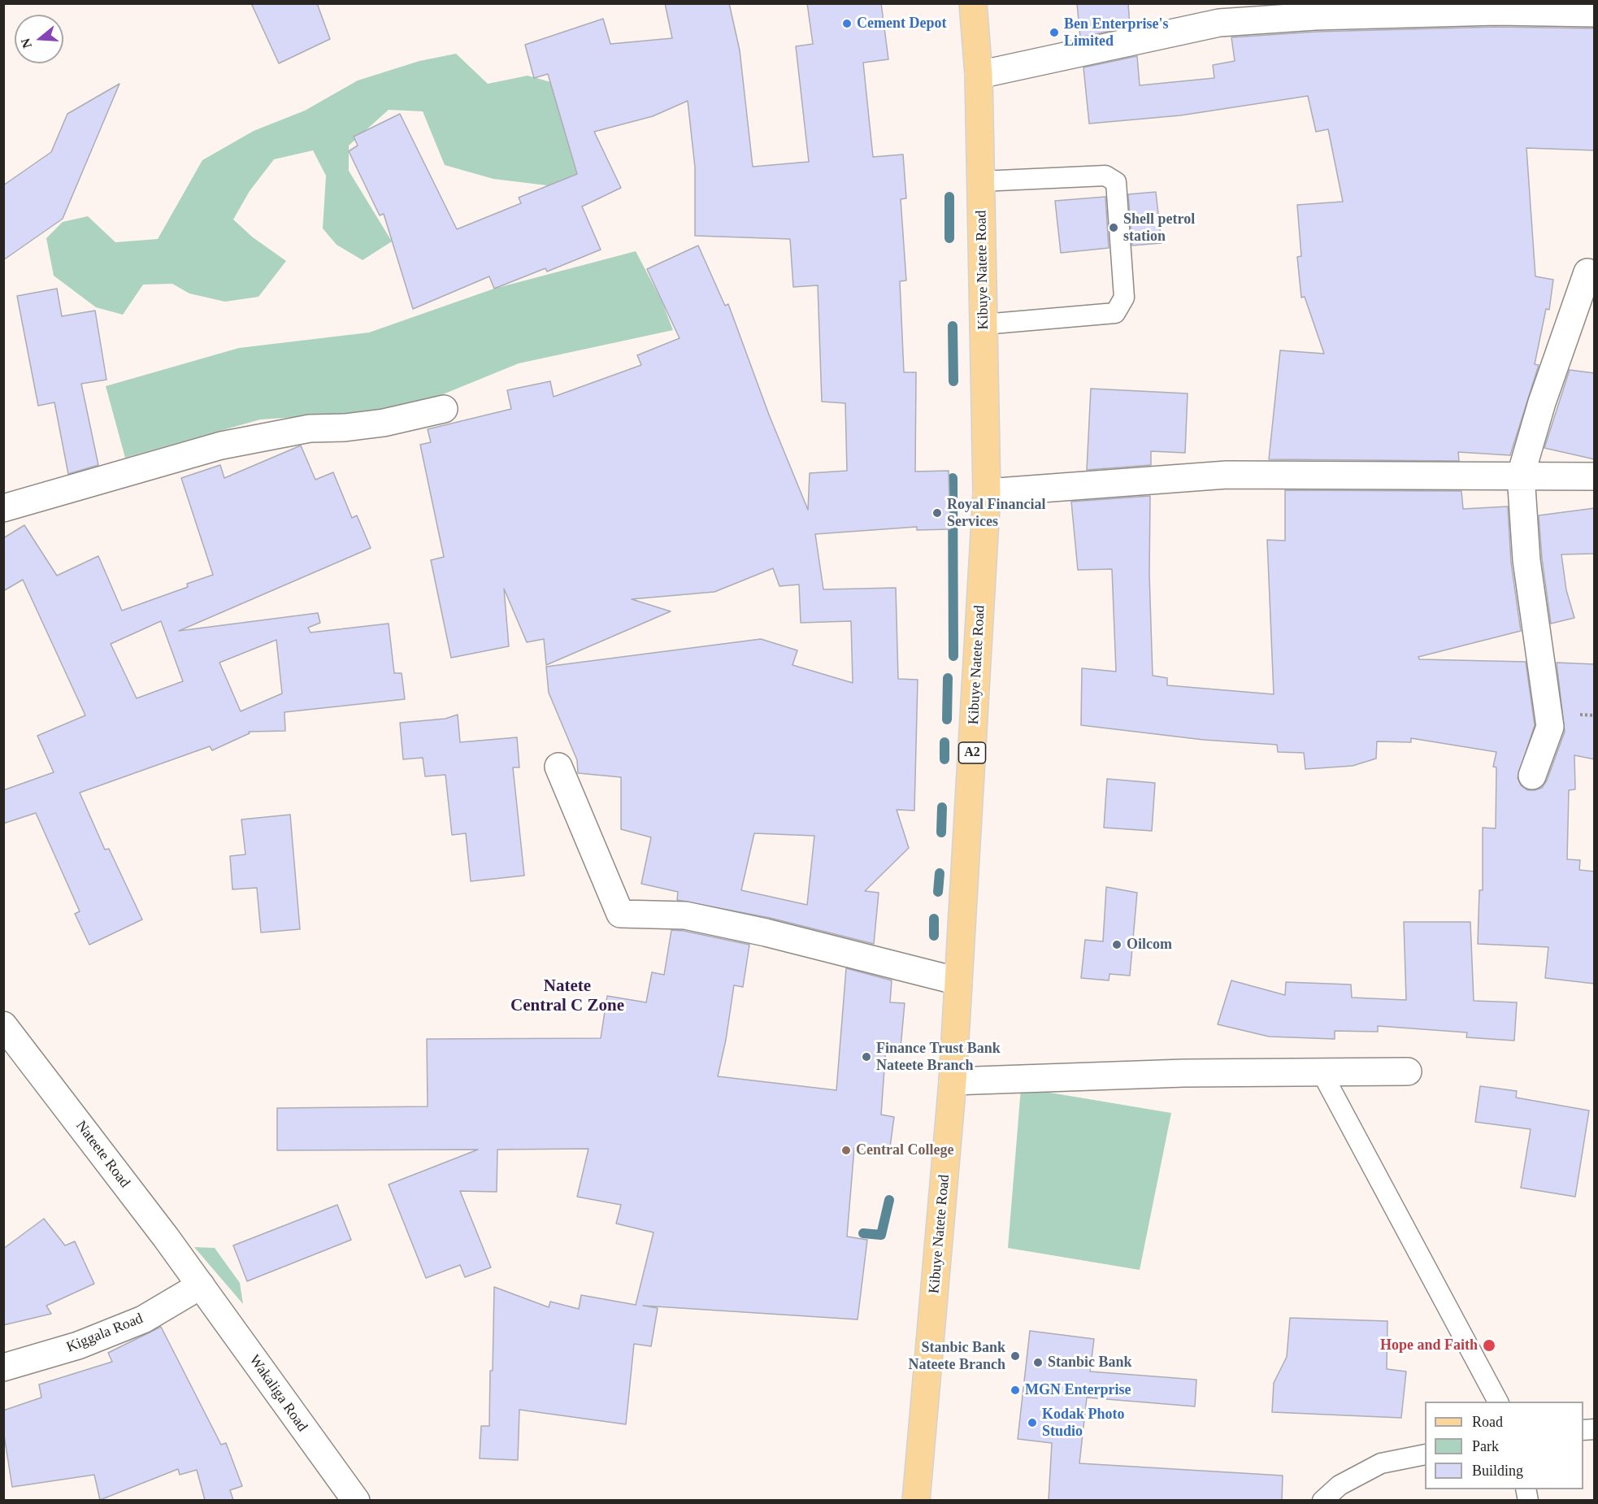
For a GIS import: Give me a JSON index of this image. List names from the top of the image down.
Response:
{
  "streets": {
    "main road": ["Kibuye Natete Road", "A2"],
    "street": ["Nateete Road", "Kiggala Road", "Wakaliga Road"]
  },
  "crossings": [
    ["Nateete Road", "Kiggala Road"],
    ["Nateete Road", "Wakaliga Road"],
    ["Kiggala Road", "Wakaliga Road"]
  ],
  "districts": ["Natete Central C Zone"],
  "places": [
    "Cement Depot",
    "Ben Enterprise's Limited",
    "Shell petrol station",
    "Royal Financial Services",
    "Oilcom",
    "Finance Trust Bank Nateete Branch",
    "Central College",
    "Hope and Faith",
    "Stanbic Bank Nateete Branch",
    "Stanbic Bank",
    "MGN Enterprise",
    "Kodak Photo Studio"
  ],
  "legend": ["Road", "Park", "Building"],
  "north": "left"
}
